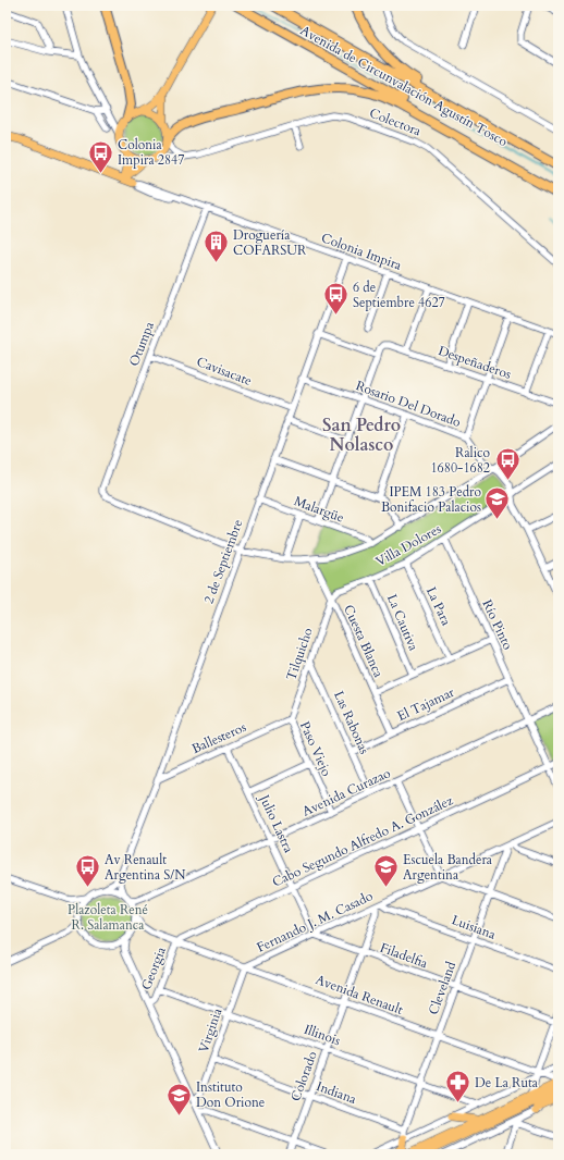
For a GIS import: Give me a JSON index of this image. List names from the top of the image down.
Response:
{
  "streets": {
    "highway": ["Avenida de Circunvalación Agustín Tosco"],
    "main road": ["Colonia Impira"],
    "street": [
      "Colectora",
      "Otumpa",
      "Despeñaderos",
      "Cavisacate",
      "Rosario Del Dorado",
      "Malargüe",
      "Villa Dolores",
      "2 de Septiembre",
      "La Para",
      "La Cautiva",
      "Río Pinto",
      "Cuesta Blanca",
      "Tilquicho",
      "El Tajamar",
      "Las Rabonas",
      "Ballesteros",
      "Paso Viejo",
      "Avenida Curazao",
      "Julio Lastra",
      "Cabo Segundo Alfredo A. González",
      "Fernando J. M. Casado",
      "Luisiana",
      "Filadelfia",
      "Georgia",
      "Cleveland",
      "Avenida Renault",
      "Virginia",
      "Illinois",
      "Colorado",
      "Indiana"
    ]
  },
  "crossings": [
    ["Colonia Impira", "Otumpa"],
    ["Colonia Impira", "2 de Septiembre"],
    ["Otumpa", "Cavisacate"],
    ["Otumpa", "2 de Septiembre"],
    ["Cavisacate", "2 de Septiembre"],
    ["Rosario Del Dorado", "Villa Dolores"],
    ["Rosario Del Dorado", "2 de Septiembre"],
    ["Malargüe", "2 de Septiembre"],
    ["Villa Dolores", "La Para"],
    ["Villa Dolores", "La Cautiva"],
    ["Villa Dolores", "Río Pinto"],
    ["Villa Dolores", "Cuesta Blanca"],
    ["Villa Dolores", "Tilquicho"],
    ["2 de Septiembre", "Ballesteros"],
    ["2 de Septiembre", "Avenida Curazao"],
    ["2 de Septiembre", "Avenida Renault"],
    ["Río Pinto", "El Tajamar"],
    ["Río Pinto", "Avenida Curazao"],
    ["Río Pinto", "Cabo Segundo Alfredo A. González"],
    ["Cuesta Blanca", "Tilquicho"],
    ["Cuesta Blanca", "El Tajamar"],
    ["Tilquicho", "Las Rabonas"],
    ["Tilquicho", "Ballesteros"],
    ["Tilquicho", "Paso Viejo"],
    ["El Tajamar", "Las Rabonas"],
    ["Las Rabonas", "Avenida Curazao"],
    ["Ballesteros", "Paso Viejo"],
    ["Ballesteros", "Julio Lastra"],
    ["Paso Viejo", "Avenida Curazao"],
    ["Avenida Curazao", "Julio Lastra"],
    ["Avenida Curazao", "Avenida Renault"],
    ["Julio Lastra", "Cabo Segundo Alfredo A. González"],
    ["Julio Lastra", "Fernando J. M. Casado"],
    ["Julio Lastra", "Filadelfia"],
    ["Cabo Segundo Alfredo A. González", "Georgia"],
    ["Cabo Segundo Alfredo A. González", "Avenida Renault"],
    ["Fernando J. M. Casado", "Luisiana"],
    ["Fernando J. M. Casado", "Filadelfia"],
    ["Fernando J. M. Casado", "Cleveland"],
    ["Fernando J. M. Casado", "Avenida Renault"],
    ["Fernando J. M. Casado", "Virginia"],
    ["Fernando J. M. Casado", "Colorado"],
    ["Luisiana", "Cleveland"],
    ["Luisiana", "Colorado"],
    ["Filadelfia", "Cleveland"],
    ["Filadelfia", "Colorado"],
    ["Georgia", "Avenida Renault"],
    ["Georgia", "Illinois"],
    ["Cleveland", "Avenida Renault"],
    ["Cleveland", "Illinois"],
    ["Cleveland", "Indiana"],
    ["Avenida Renault", "Virginia"],
    ["Avenida Renault", "Colorado"],
    ["Virginia", "Illinois"],
    ["Virginia", "Indiana"],
    ["Illinois", "Colorado"],
    ["Colorado", "Indiana"]
  ],
  "districts": ["San Pedro Nolasco"],
  "parks": ["Plazoleta René R. Salamanca"],
  "places": {
    "bus stop": [
      "Colonia Impira 2847",
      "6 de Septiembre 4627",
      "Ralico 1680-1682",
      "Av Renault Argentina S/N"
    ],
    "building": ["Droguería COFARSUR"],
    "school or university": ["IPEM 183 Pedro Bonifacio Palacios", "Escuela Bandera Argentina", "Instituto Don Orione"],
    "pharmacy": ["De La Ruta"]
  }
}
